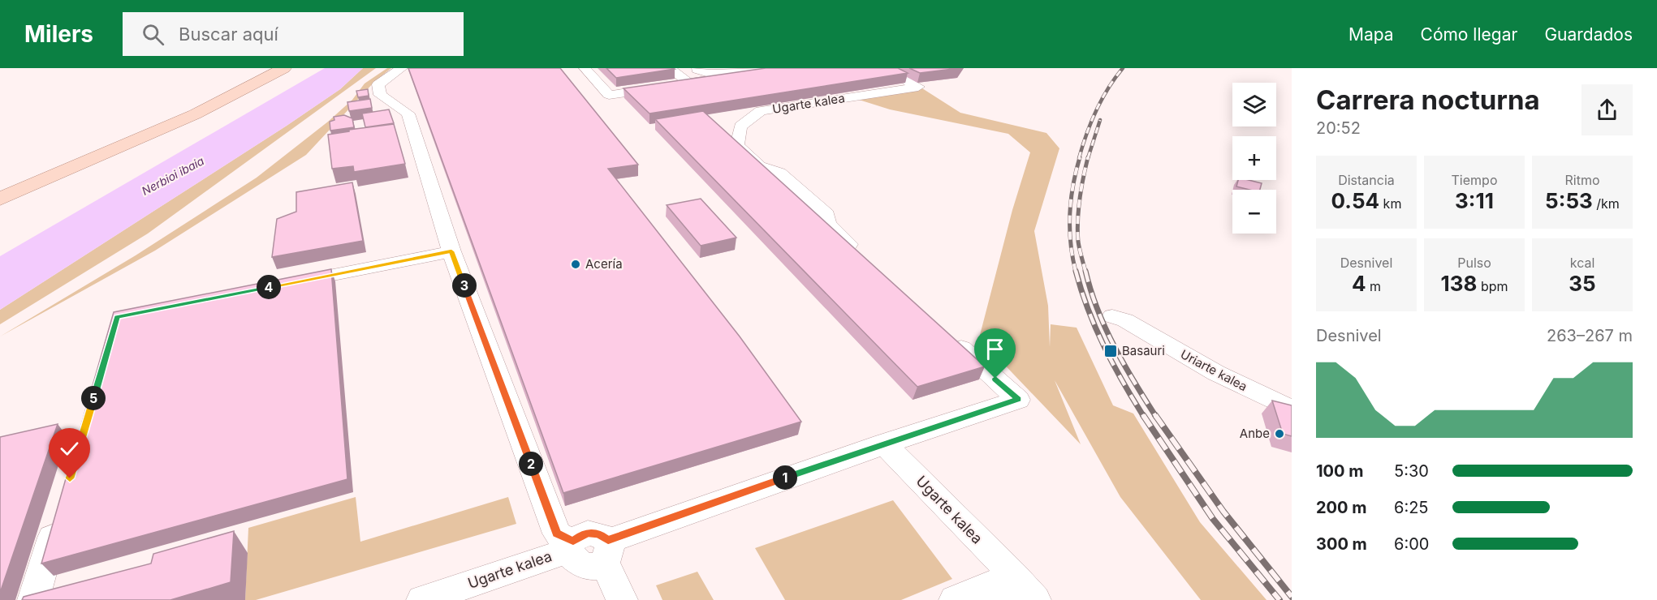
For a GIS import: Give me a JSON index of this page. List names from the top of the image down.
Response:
{
  "streets": {
    "street": ["Ugarte kalea", "Uriarte kalea"]
  },
  "water": ["Nerbioi ibaia"],
  "places": {
    "other": ["Acería", "Anbe"],
    "transit": ["Basauri"]
  },
  "page": {
    "header": "Milers",
    "search": "Buscar aquí",
    "nav": ["Mapa", "Cómo llegar", "Guardados"],
    "heading": ["Carrera nocturna", "20:52"],
    "map_buttons": ["+", "−"],
    "stats": [
      ["Distancia", "0.54 km"],
      ["Tiempo", "3:11"],
      ["Ritmo", "5:53 /km"],
      ["Desnivel", "4 m"],
      ["Pulso", "138 bpm"],
      ["kcal", "35"]
    ],
    "pins": [
      "3",
      "4",
      "5",
      "2",
      "1"
    ],
    "chart": ["Desnivel", "263–267 m"],
    "list": [
      {
        "name": "100 m",
        "note": "5:30"
      },
      {
        "name": "200 m",
        "note": "6:25"
      },
      {
        "name": "300 m",
        "note": "6:00"
      }
    ]
  }
}
